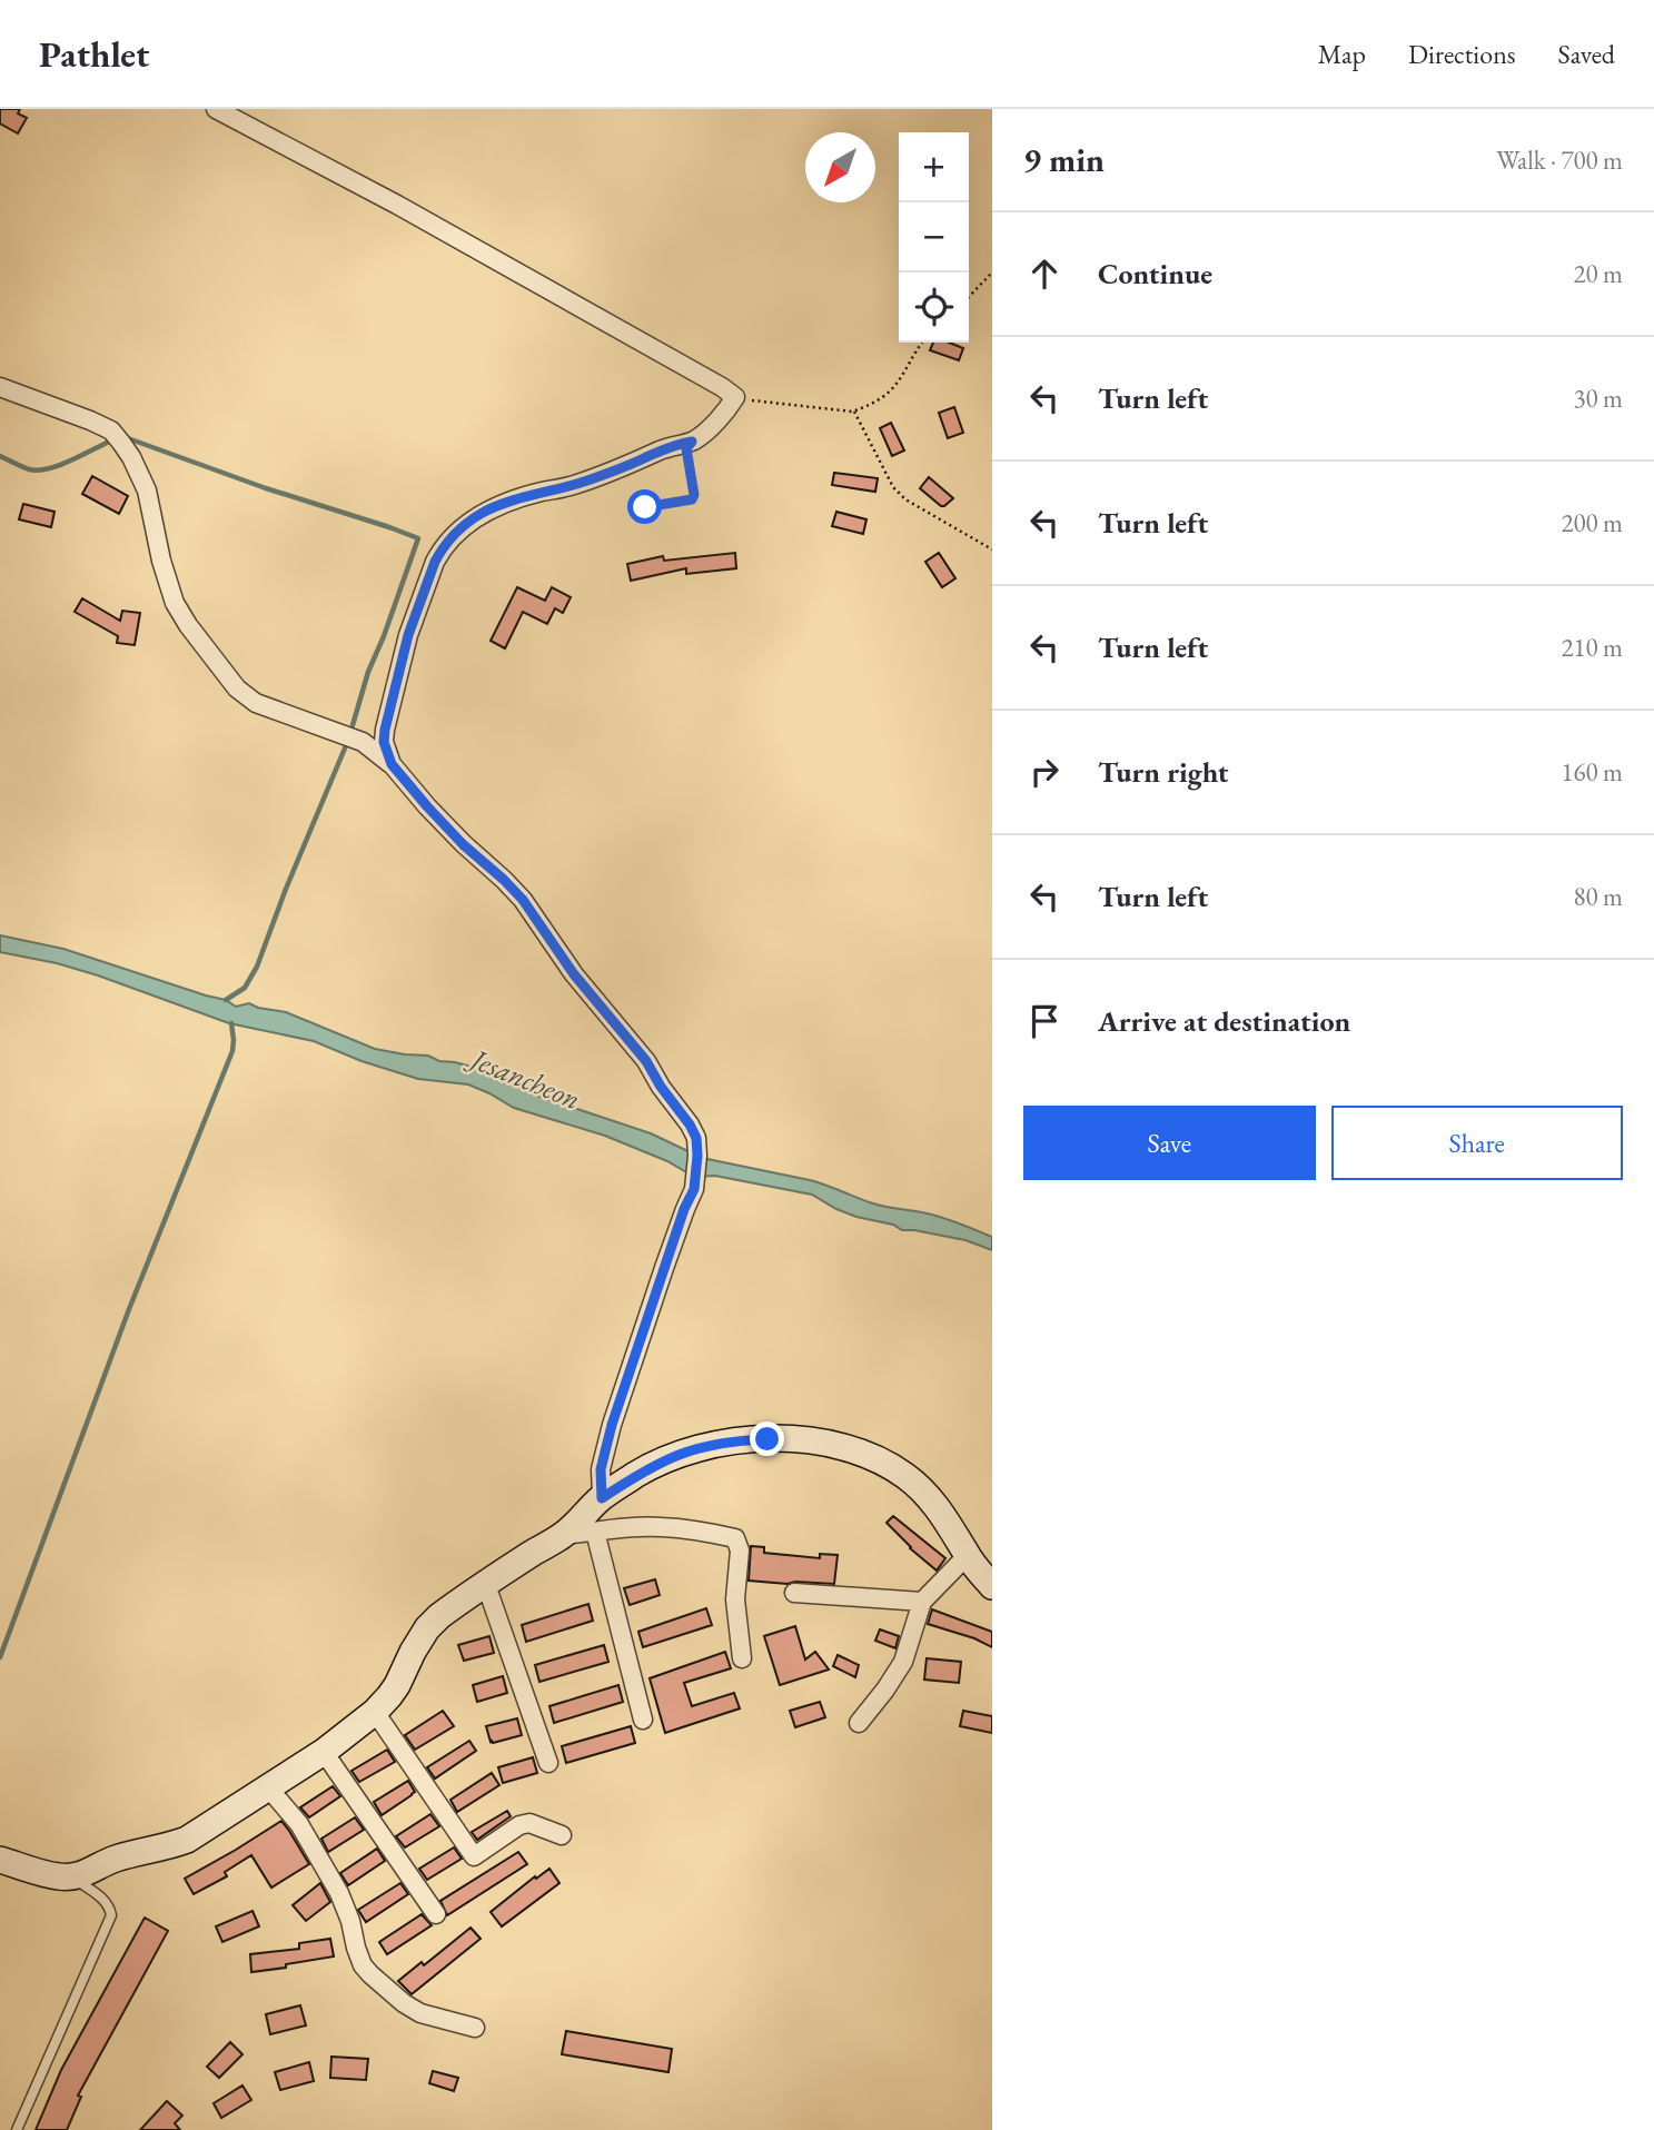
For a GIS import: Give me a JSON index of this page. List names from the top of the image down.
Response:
{
  "water": ["Jesancheon"],
  "north": "bottom left",
  "page": {
    "header": "Pathlet",
    "nav": ["Map", "Directions", "Saved"],
    "heading": ["9 min", "Walk · 700 m"],
    "map_buttons": ["+", "−"],
    "list": [
      ["Continue", "20 m"],
      ["Turn left", "30 m"],
      ["Turn left", "200 m"],
      ["Turn left", "210 m"],
      ["Turn right", "160 m"],
      ["Turn left", "80 m"],
      "Arrive at destination"
    ],
    "buttons": ["Save", "Share"]
  }
}
